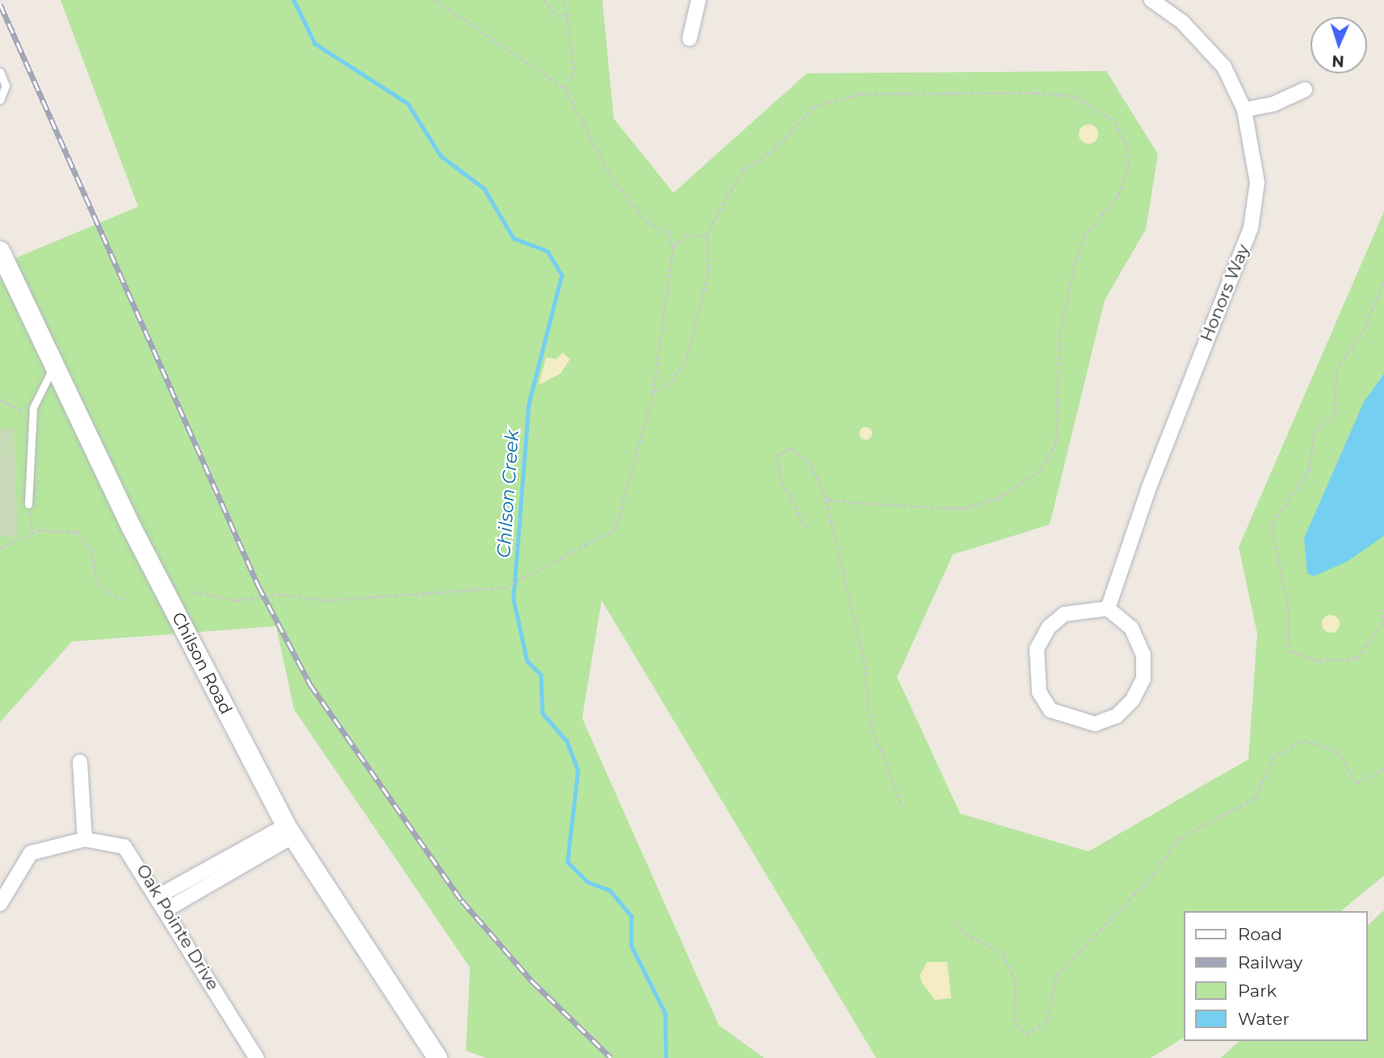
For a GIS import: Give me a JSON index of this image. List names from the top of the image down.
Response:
{
  "streets": {
    "main road": ["Chilson Road"],
    "street": ["Honors Way", "Oak Pointe Drive"]
  },
  "water": ["Chilson Creek"],
  "legend": [
    "Road",
    "Railway",
    "Park",
    "Water"
  ],
  "north": "bottom"
}
